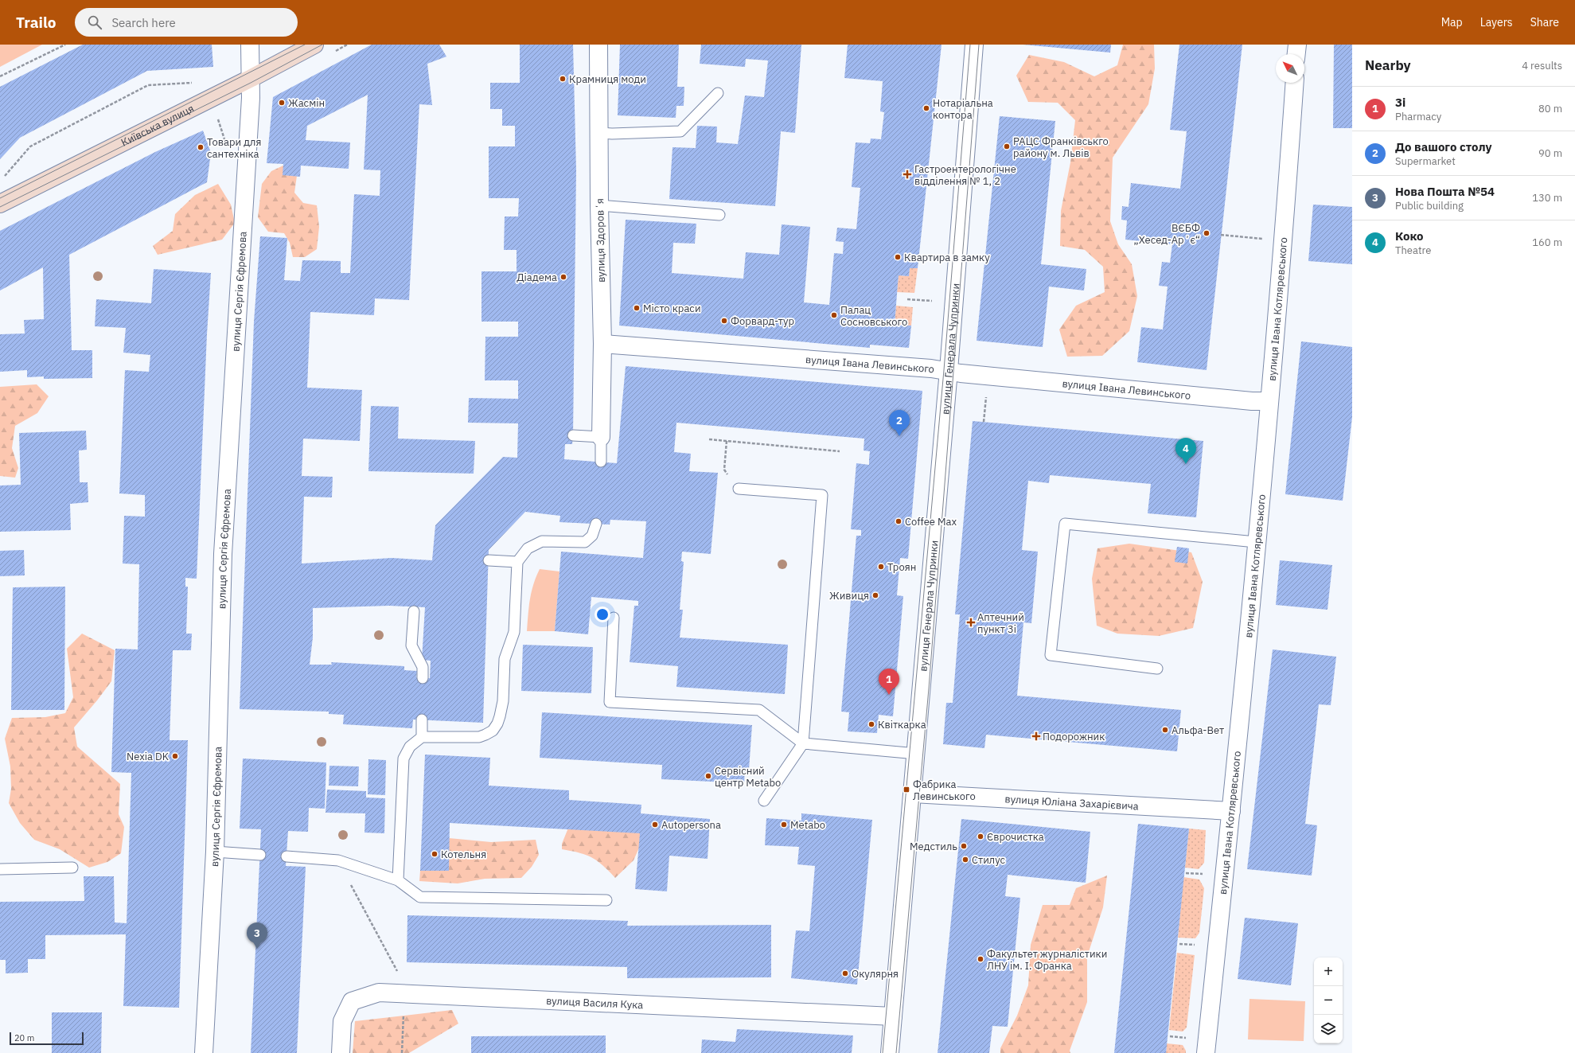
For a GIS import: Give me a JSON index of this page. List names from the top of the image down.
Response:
{
  "streets": {
    "main road": ["Київська вулиця"],
    "street": [
      "вулиця Здоровʼя",
      "вулиця Сергія Єфремова",
      "вулиця Івана Котляревського",
      "вулиця Генерала Чупринки",
      "вулиця Івана Левинського",
      "вулиця Юліана Захарієвича",
      "вулиця Василя Кука"
    ]
  },
  "crossings": [
    ["Київська вулиця", "вулиця Сергія Єфремова"],
    ["вулиця Здоровʼя", "вулиця Івана Левинського"],
    ["вулиця Івана Котляревського", "вулиця Івана Левинського"],
    ["вулиця Івана Котляревського", "вулиця Юліана Захарієвича"],
    ["вулиця Генерала Чупринки", "вулиця Івана Левинського"],
    ["вулиця Генерала Чупринки", "вулиця Юліана Захарієвича"],
    ["вулиця Генерала Чупринки", "вулиця Василя Кука"]
  ],
  "places": {
    "other": [
      "Крамниця моди",
      "Жасмін",
      "Нотаріальна контора",
      "РАЦС Франківськго району м. Львів",
      "Товари для сантехніка",
      "ВЄБФ „Хесед-Арʼє“",
      "Квартира в замку",
      "Діадема",
      "Місто краси",
      "Палац Сосновського",
      "Форвард-тур",
      "Coffee Max",
      "Троян",
      "Живиця",
      "Квіткарка",
      "Альфа-Вет",
      "Nexia DK",
      "Сервісний центр Metabo",
      "Autopersona",
      "Metabo",
      "Єврочистка",
      "Медстиль",
      "Котельня",
      "Стилус",
      "Факультет журналістики ЛНУ ім. І. Франка",
      "Окулярня"
    ],
    "health": ["Гастроентерологічне відділення № 1, 2", "Аптечний пункт 3і", "Подорожник"],
    "transit": ["Фабрика Левинського"]
  },
  "scale_bar": "20 m",
  "north": "top left",
  "page": {
    "header": "Trailo",
    "search": "Search here",
    "nav": ["Map", "Layers", "Share"],
    "heading": ["Nearby", "4 results"],
    "list": [
      {
        "mark": "1",
        "name": "3і",
        "note": "Pharmacy",
        "value": "80 m"
      },
      {
        "mark": "2",
        "name": "До вашого столу",
        "note": "Supermarket",
        "value": "90 m"
      },
      {
        "mark": "3",
        "name": "Нова Пошта №54",
        "note": "Public building",
        "value": "130 m"
      },
      {
        "mark": "4",
        "name": "Коко",
        "note": "Theatre",
        "value": "160 m"
      }
    ],
    "pins": [
      "2",
      "4",
      "1",
      "3"
    ],
    "map_buttons": ["+", "−"],
    "scale": "20 m"
  }
}
